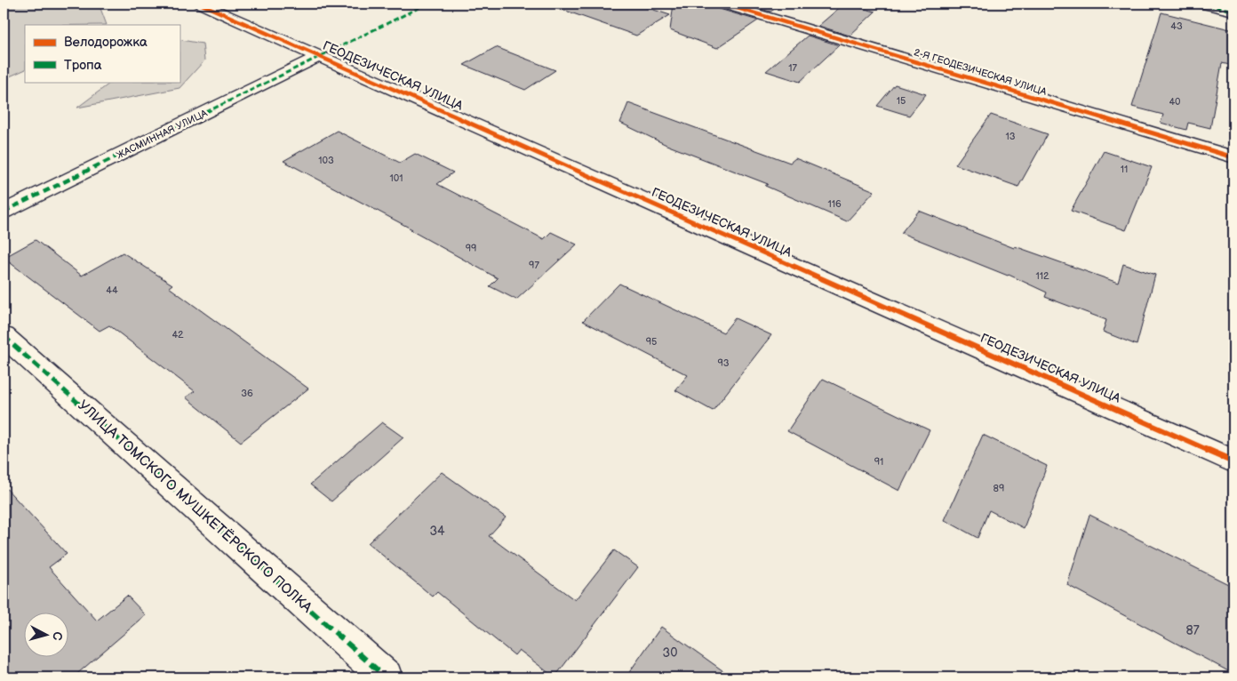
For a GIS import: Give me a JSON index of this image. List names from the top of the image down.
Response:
{
  "streets": {
    "street": [
      "2-Я ГЕОДЕЗИЧЕСКАЯ УЛИЦА",
      "ГЕОДЕЗИЧЕСКАЯ УЛИЦА",
      "ЖАСМИННАЯ УЛИЦА",
      "УЛИЦА ТОМСКОГО МУШКЕТЁРСКОГО ПОЛКА"
    ]
  },
  "crossings": [
    ["ГЕОДЕЗИЧЕСКАЯ УЛИЦА", "ЖАСМИННАЯ УЛИЦА"]
  ],
  "house_numbers": [
    "43",
    "17",
    "15",
    "40",
    "13",
    "103",
    "11",
    "101",
    "116",
    "99",
    "97",
    "112",
    "44",
    "42",
    "95",
    "93",
    "36",
    "91",
    "89",
    "34",
    "87",
    "30"
  ],
  "legend": ["Велодорожка", "Тропа"],
  "north": "right"
}
